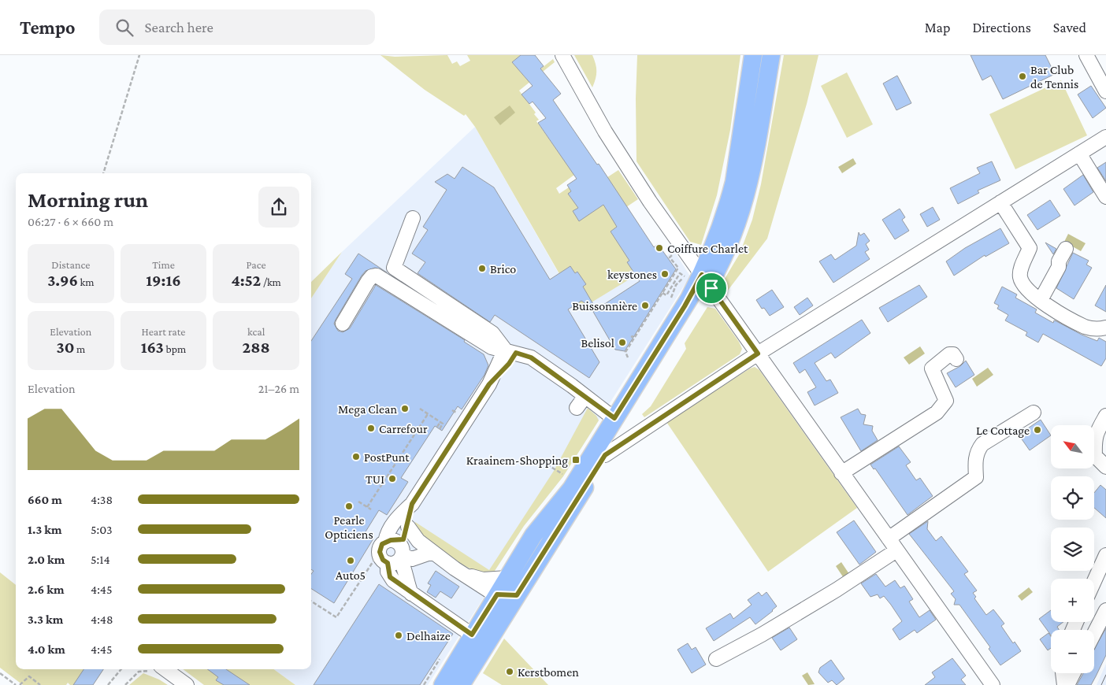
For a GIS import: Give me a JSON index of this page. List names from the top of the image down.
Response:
{
  "places": {
    "other": [
      "Bar Club de Tennis",
      "Coiffure Charlet",
      "Brico",
      "keystones",
      "Buissonnière",
      "Belisol",
      "Mega Clean",
      "Carrefour",
      "Le Cottage",
      "PostPunt",
      "TUI",
      "Pearle Opticiens",
      "Auto5",
      "Delhaize",
      "Kerstbomen"
    ],
    "transit": ["Kraainem-Shopping"]
  },
  "north": "top left",
  "page": {
    "header": "Tempo",
    "search": "Search here",
    "nav": ["Map", "Directions", "Saved"],
    "heading": ["Morning run", "06:27 · 6 × 660 m"],
    "stats": [
      ["Distance", "3.96 km"],
      ["Time", "19:16"],
      ["Pace", "4:52 /km"],
      ["Elevation", "30 m"],
      ["Heart rate", "163 bpm"],
      ["kcal", "288"]
    ],
    "chart": ["Elevation", "21–26 m"],
    "map_buttons": ["+", "−"],
    "list": [
      {
        "name": "660 m",
        "note": "4:38"
      },
      {
        "name": "1.3 km",
        "note": "5:03"
      },
      {
        "name": "2.0 km",
        "note": "5:14"
      },
      {
        "name": "2.6 km",
        "note": "4:45"
      },
      {
        "name": "3.3 km",
        "note": "4:48"
      },
      {
        "name": "4.0 km",
        "note": "4:45"
      }
    ]
  }
}
